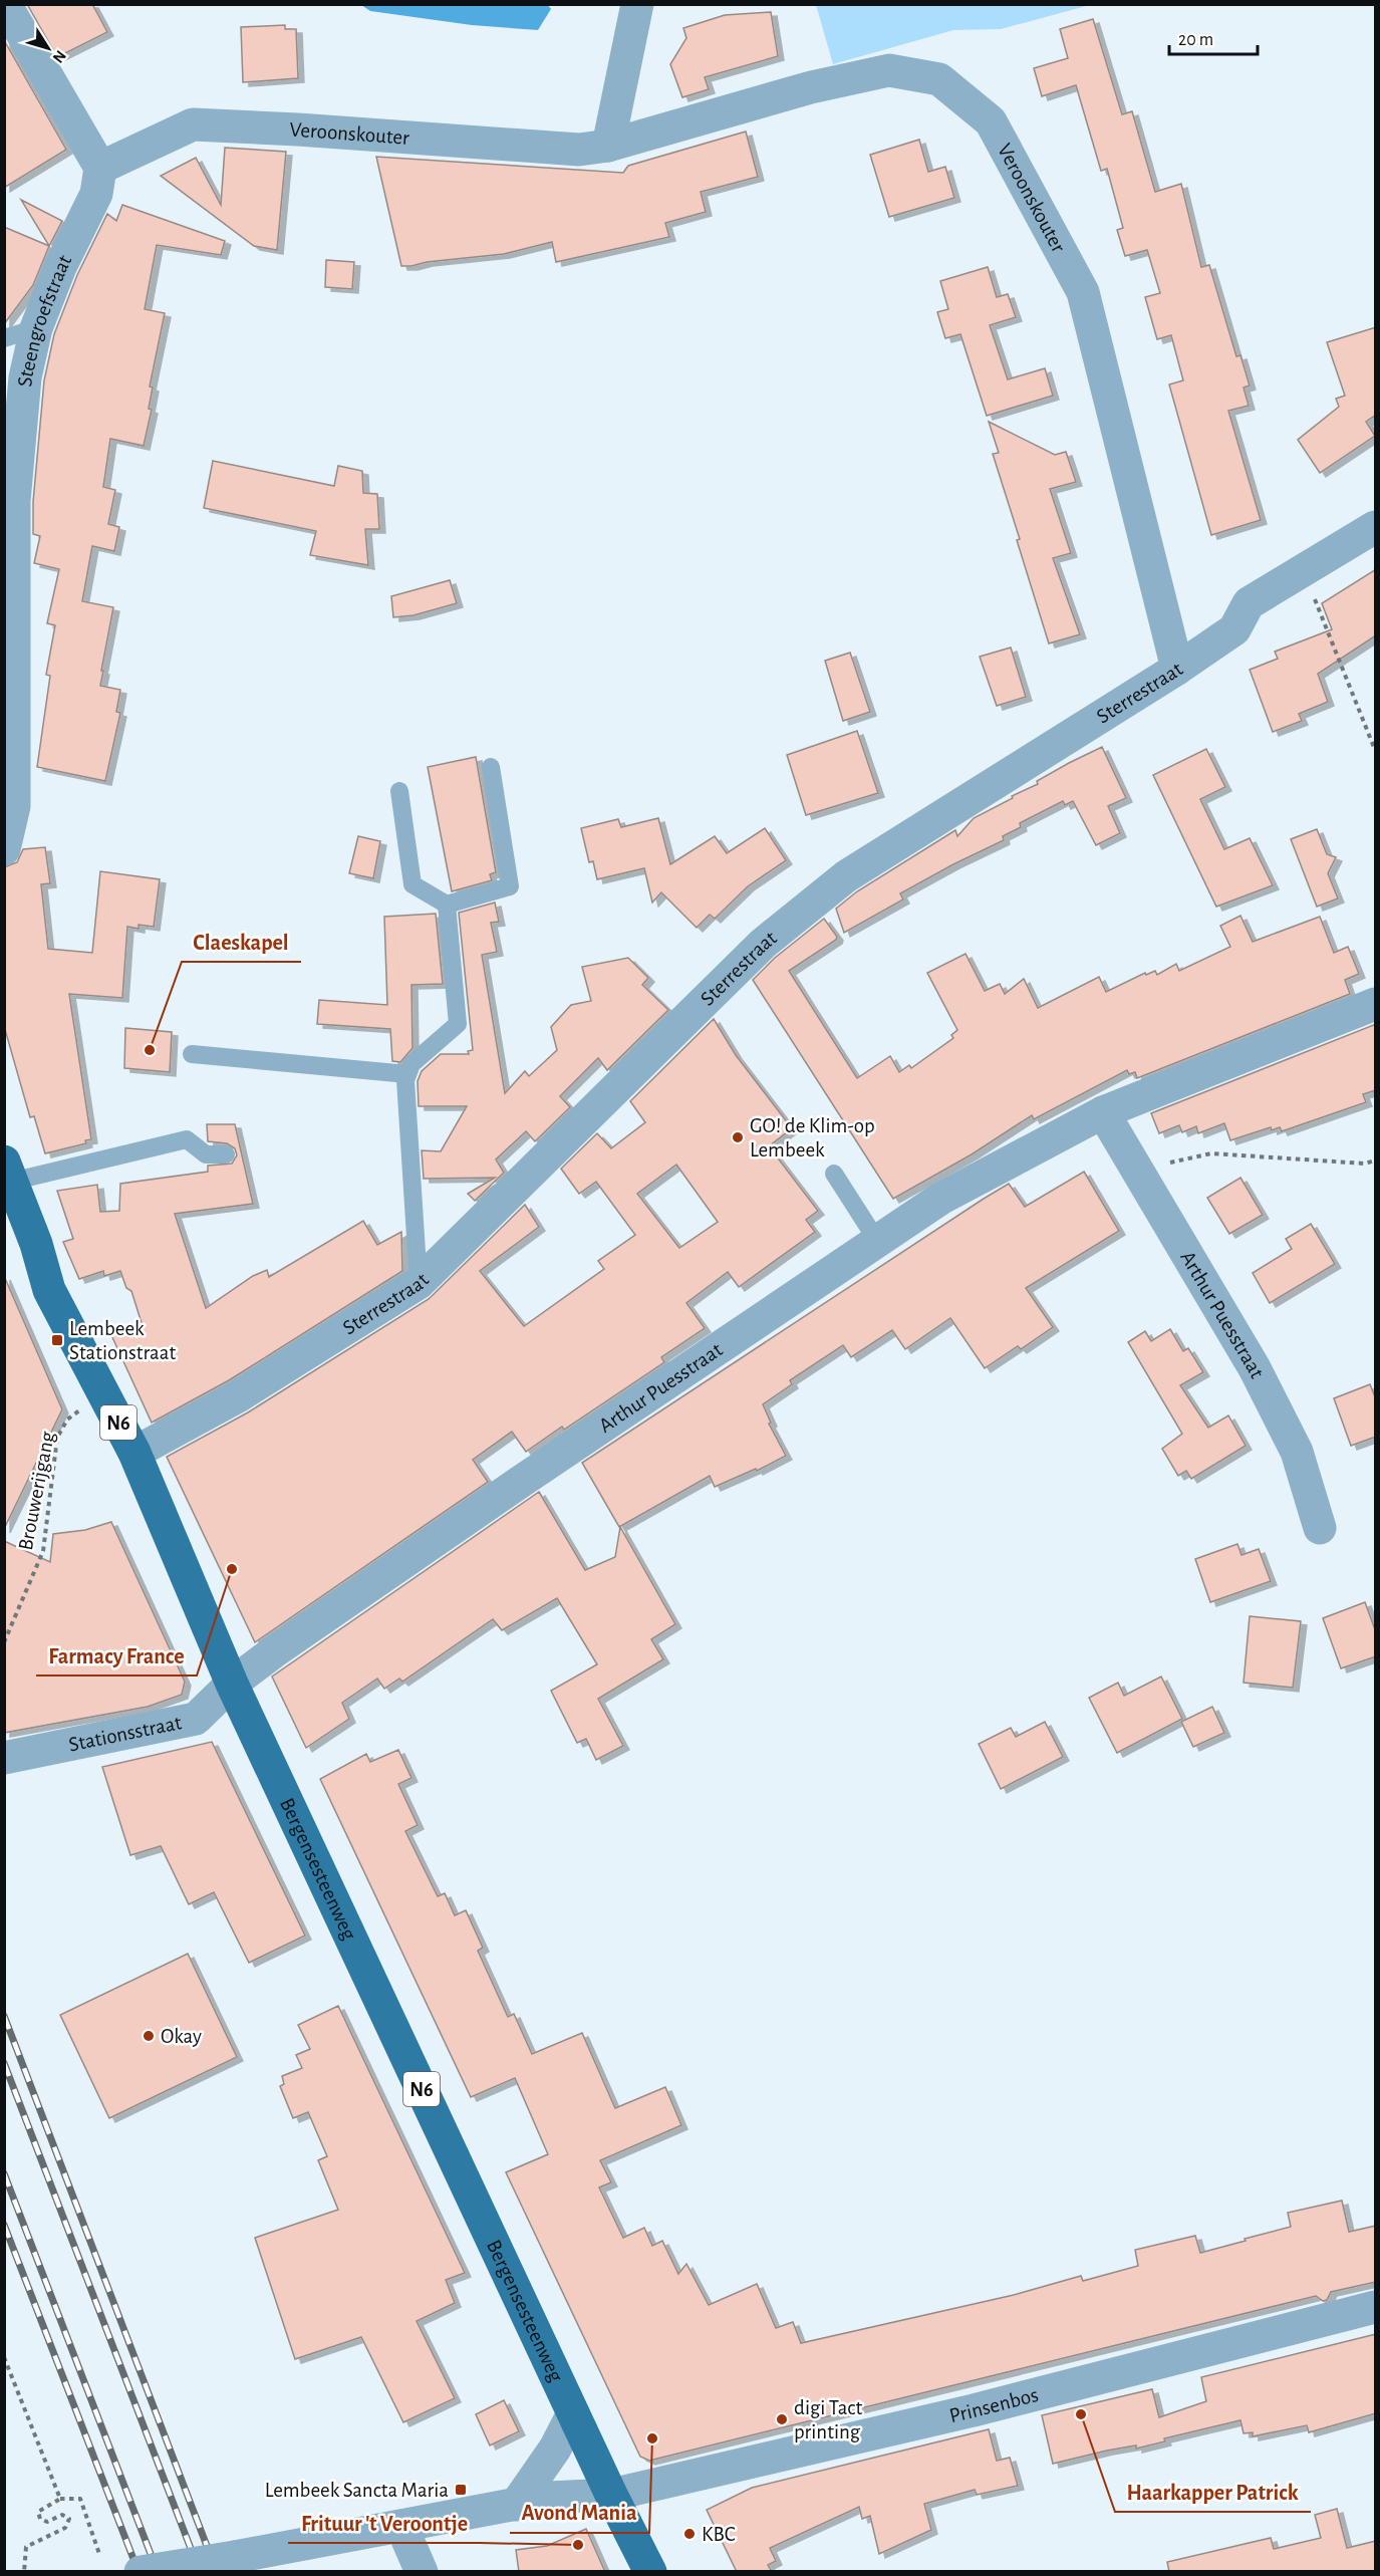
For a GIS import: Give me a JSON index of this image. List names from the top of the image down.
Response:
{
  "streets": {
    "main road": ["N6", "Bergensesteenweg"],
    "street": [
      "Veroonskouter",
      "Steengroefstraat",
      "Sterrestraat",
      "Arthur Puesstraat",
      "Stationsstraat",
      "Prinsenbos"
    ],
    "path": ["Brouwerijgang"]
  },
  "crossings": [
    ["Veroonskouter", "Steengroefstraat"],
    ["Veroonskouter", "Sterrestraat"],
    ["Sterrestraat", "Bergensesteenweg"],
    ["Arthur Puesstraat", "Stationsstraat"],
    ["Arthur Puesstraat", "Bergensesteenweg"],
    ["Brouwerijgang", "Bergensesteenweg"],
    ["Stationsstraat", "Bergensesteenweg"],
    ["Bergensesteenweg", "Prinsenbos"]
  ],
  "places": {
    "other": [
      "Claeskapel",
      "GO! de Klim-op Lembeek",
      "Farmacy France",
      "Okay",
      "Haarkapper Patrick",
      "digi Tact printing",
      "Avond Mania",
      "KBC",
      "Frituur 't Veroontje"
    ],
    "transit": ["Lembeek Stationstraat", "Lembeek Sancta Maria"]
  },
  "scale_bar": "20 m",
  "north": "bottom right"
}
